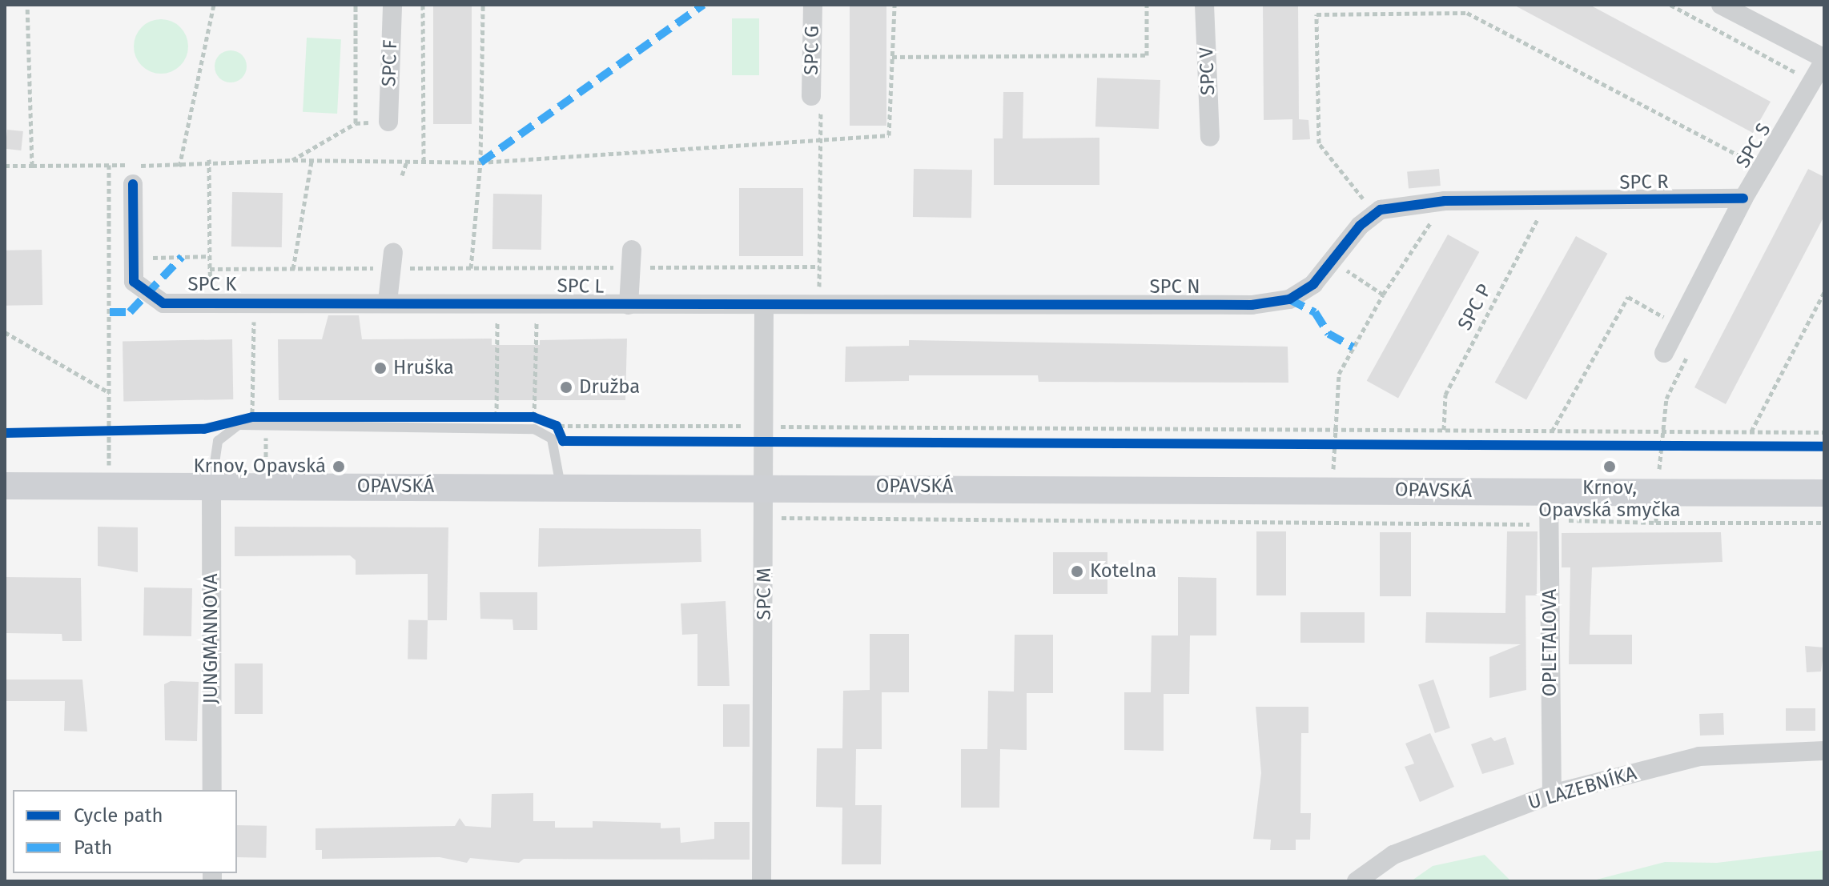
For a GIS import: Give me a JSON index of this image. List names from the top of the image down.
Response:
{
  "streets": {
    "main road": ["OPAVSKÁ"],
    "street": [
      "SPC G",
      "SPC F",
      "SPC V",
      "SPC S",
      "SPC R",
      "SPC K",
      "SPC L",
      "SPC N",
      "SPC M",
      "JUNGMANNOVA",
      "OPLETALOVA",
      "U LAZEBNÍKA"
    ],
    "path": ["SPC P"]
  },
  "crossings": [
    ["SPC S", "SPC R"],
    ["SPC R", "SPC P"],
    ["SPC K", "SPC L"],
    ["SPC L", "SPC N"],
    ["SPC L", "SPC M"],
    ["SPC N", "SPC M"],
    ["OPAVSKÁ", "SPC M"],
    ["OPAVSKÁ", "JUNGMANNOVA"],
    ["OPAVSKÁ", "OPLETALOVA"],
    ["OPLETALOVA", "U LAZEBNÍKA"]
  ],
  "places": [
    "Hruška",
    "Družba",
    "Krnov, Opavská",
    "Krnov, Opavská smyčka",
    "Kotelna"
  ],
  "legend": ["Cycle path", "Path"]
}
